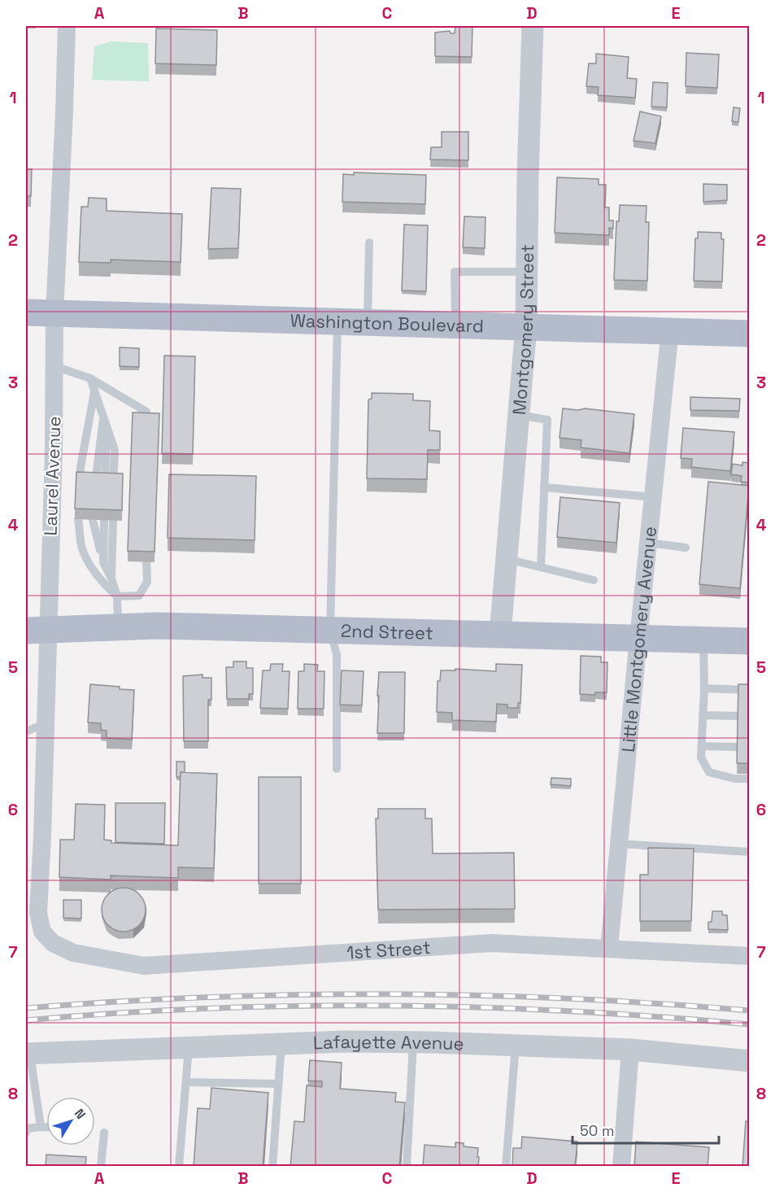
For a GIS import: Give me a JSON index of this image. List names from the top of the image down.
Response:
{
  "streets": {
    "main road": ["Washington Boulevard", "2nd Street"],
    "street": [
      "Montgomery Street",
      "Laurel Avenue",
      "Little Montgomery Avenue",
      "1st Street",
      "Lafayette Avenue"
    ]
  },
  "crossings": [
    ["Washington Boulevard", "Montgomery Street"],
    ["Washington Boulevard", "Laurel Avenue"],
    ["Washington Boulevard", "Little Montgomery Avenue"],
    ["Montgomery Street", "2nd Street"],
    ["Laurel Avenue", "2nd Street"],
    ["Laurel Avenue", "1st Street"],
    ["2nd Street", "Little Montgomery Avenue"],
    ["Little Montgomery Avenue", "1st Street"]
  ],
  "scale_bar": "50 m",
  "north": "top right",
  "grid": {
    "columns": [
      "A",
      "B",
      "C",
      "D",
      "E"
    ],
    "rows": [
      "1",
      "2",
      "3",
      "4",
      "5",
      "6",
      "7",
      "8"
    ]
  }
}
